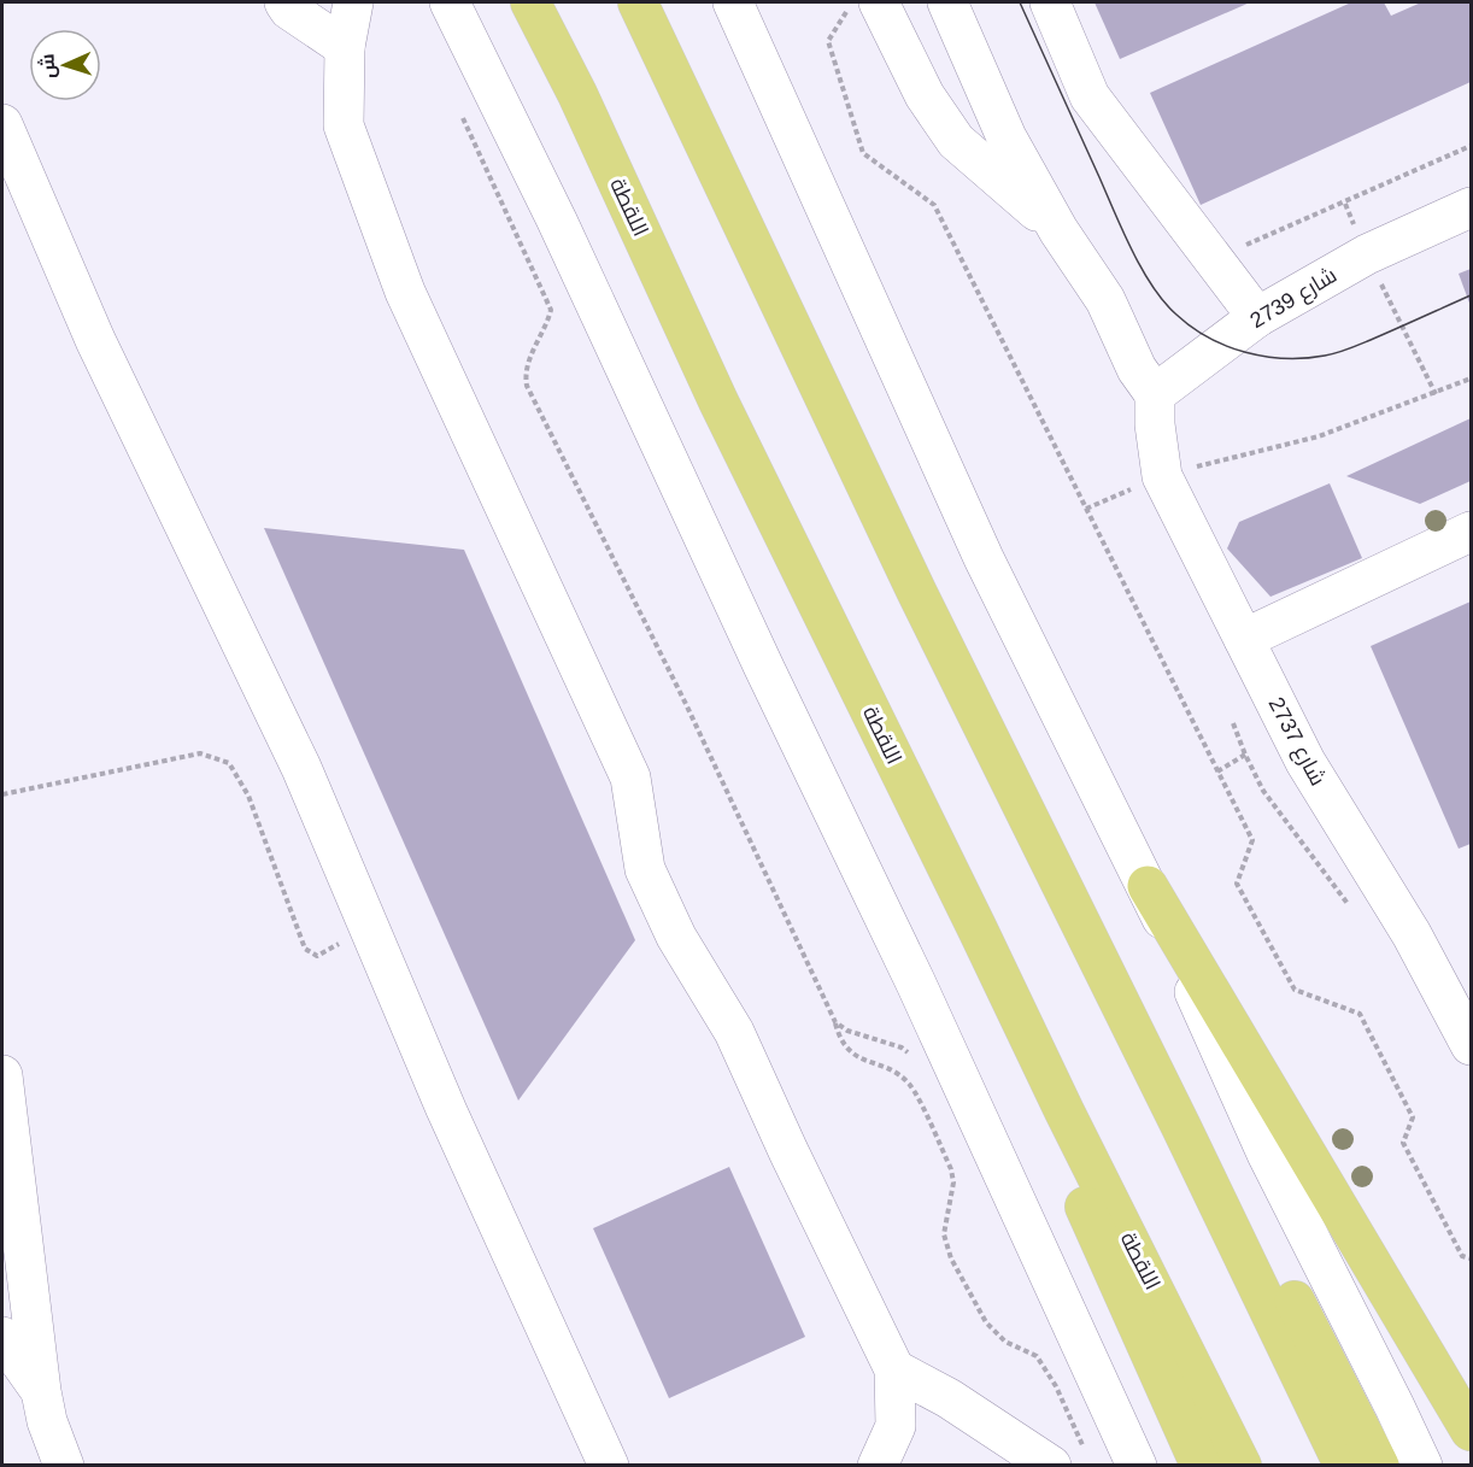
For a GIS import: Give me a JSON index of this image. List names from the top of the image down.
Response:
{
  "streets": {
    "main road": ["اللقطة"],
    "street": ["شارع 2739", "شارع 2737"]
  },
  "crossings": [
    ["شارع 2739", "شارع 2737"]
  ],
  "north": "left"
}
